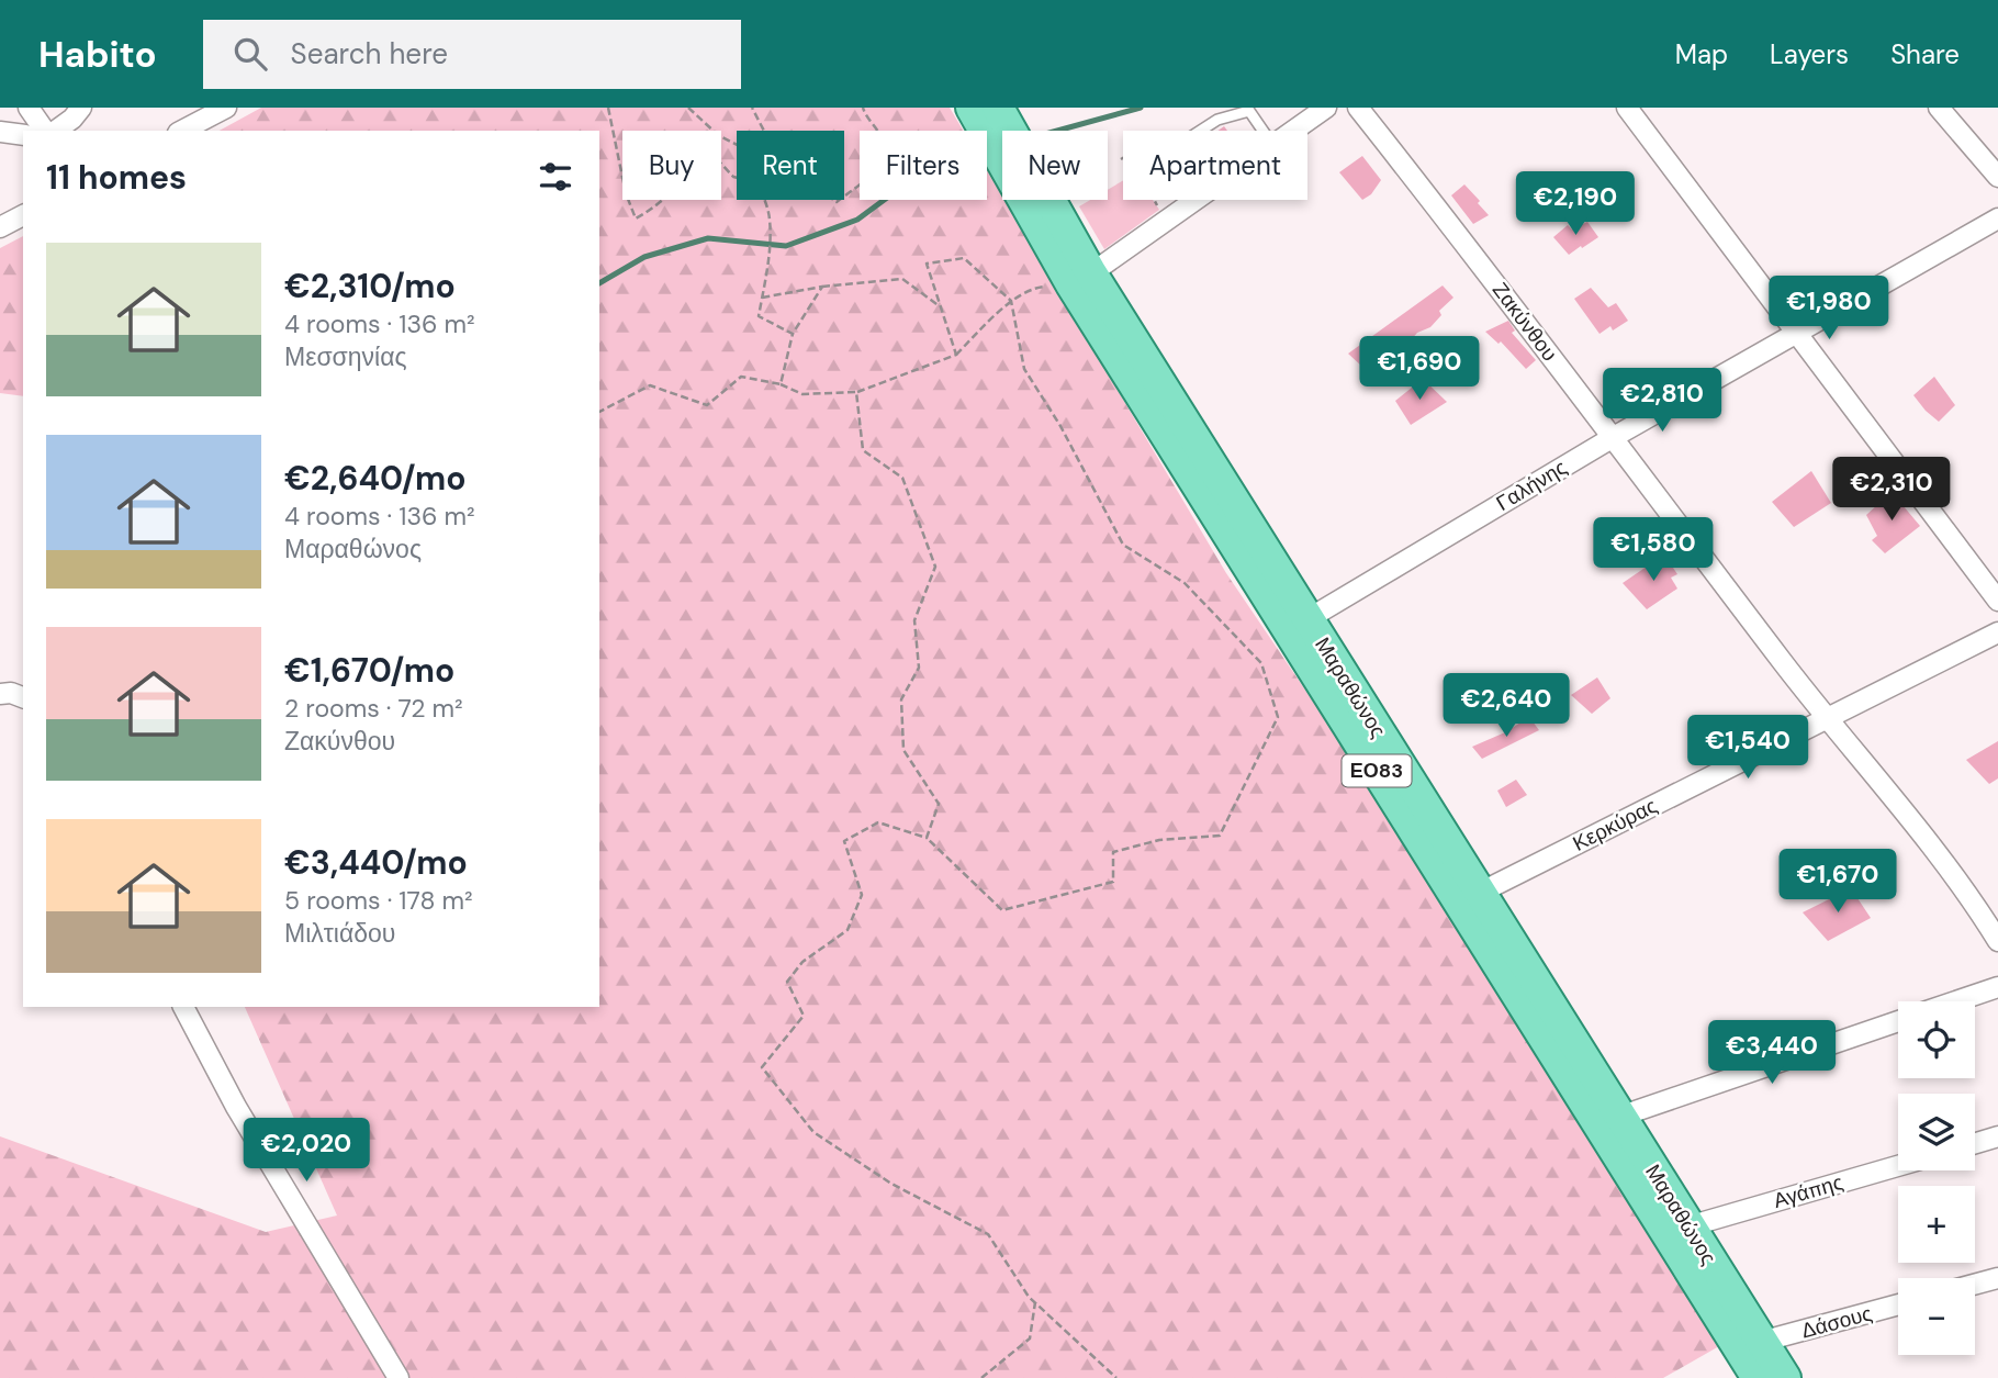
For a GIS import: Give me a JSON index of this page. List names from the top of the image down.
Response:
{
  "streets": {
    "main road": ["Μαραθώνος", "ΕΟ83"],
    "street": [
      "Ζακύνθου",
      "Γαλήνης",
      "Κερκύρας",
      "Αγάπης",
      "Δάσους"
    ]
  },
  "crossings": [
    ["Ζακύνθου", "Γαλήνης"],
    ["Ζακύνθου", "Κερκύρας"],
    ["Γαλήνης", "Μαραθώνος"],
    ["Μαραθώνος", "Κερκύρας"],
    ["Μαραθώνος", "Αγάπης"],
    ["Μαραθώνος", "Δάσους"]
  ],
  "page": {
    "header": "Habito",
    "search": "Search here",
    "nav": ["Map", "Layers", "Share"],
    "chip": [
      "Buy",
      "Rent",
      "Filters",
      "New",
      "Apartment"
    ],
    "heading": "11 homes",
    "price": [
      "€2,190",
      "€1,980",
      "€1,690",
      "€2,810",
      "€2,310",
      "€1,580",
      "€2,640",
      "€1,540",
      "€1,670",
      "€3,440",
      "€2,020"
    ],
    "list": [
      {
        "name": "€2,310/mo",
        "note": "4 rooms · 136 m² · Μεσσηνίας"
      },
      {
        "name": "€2,640/mo",
        "note": "4 rooms · 136 m² · Μαραθώνος"
      },
      {
        "name": "€1,670/mo",
        "note": "2 rooms · 72 m² · Ζακύνθου"
      },
      {
        "name": "€3,440/mo",
        "note": "5 rooms · 178 m² · Μιλτιάδου"
      }
    ],
    "map_buttons": ["+", "−"]
  }
}
